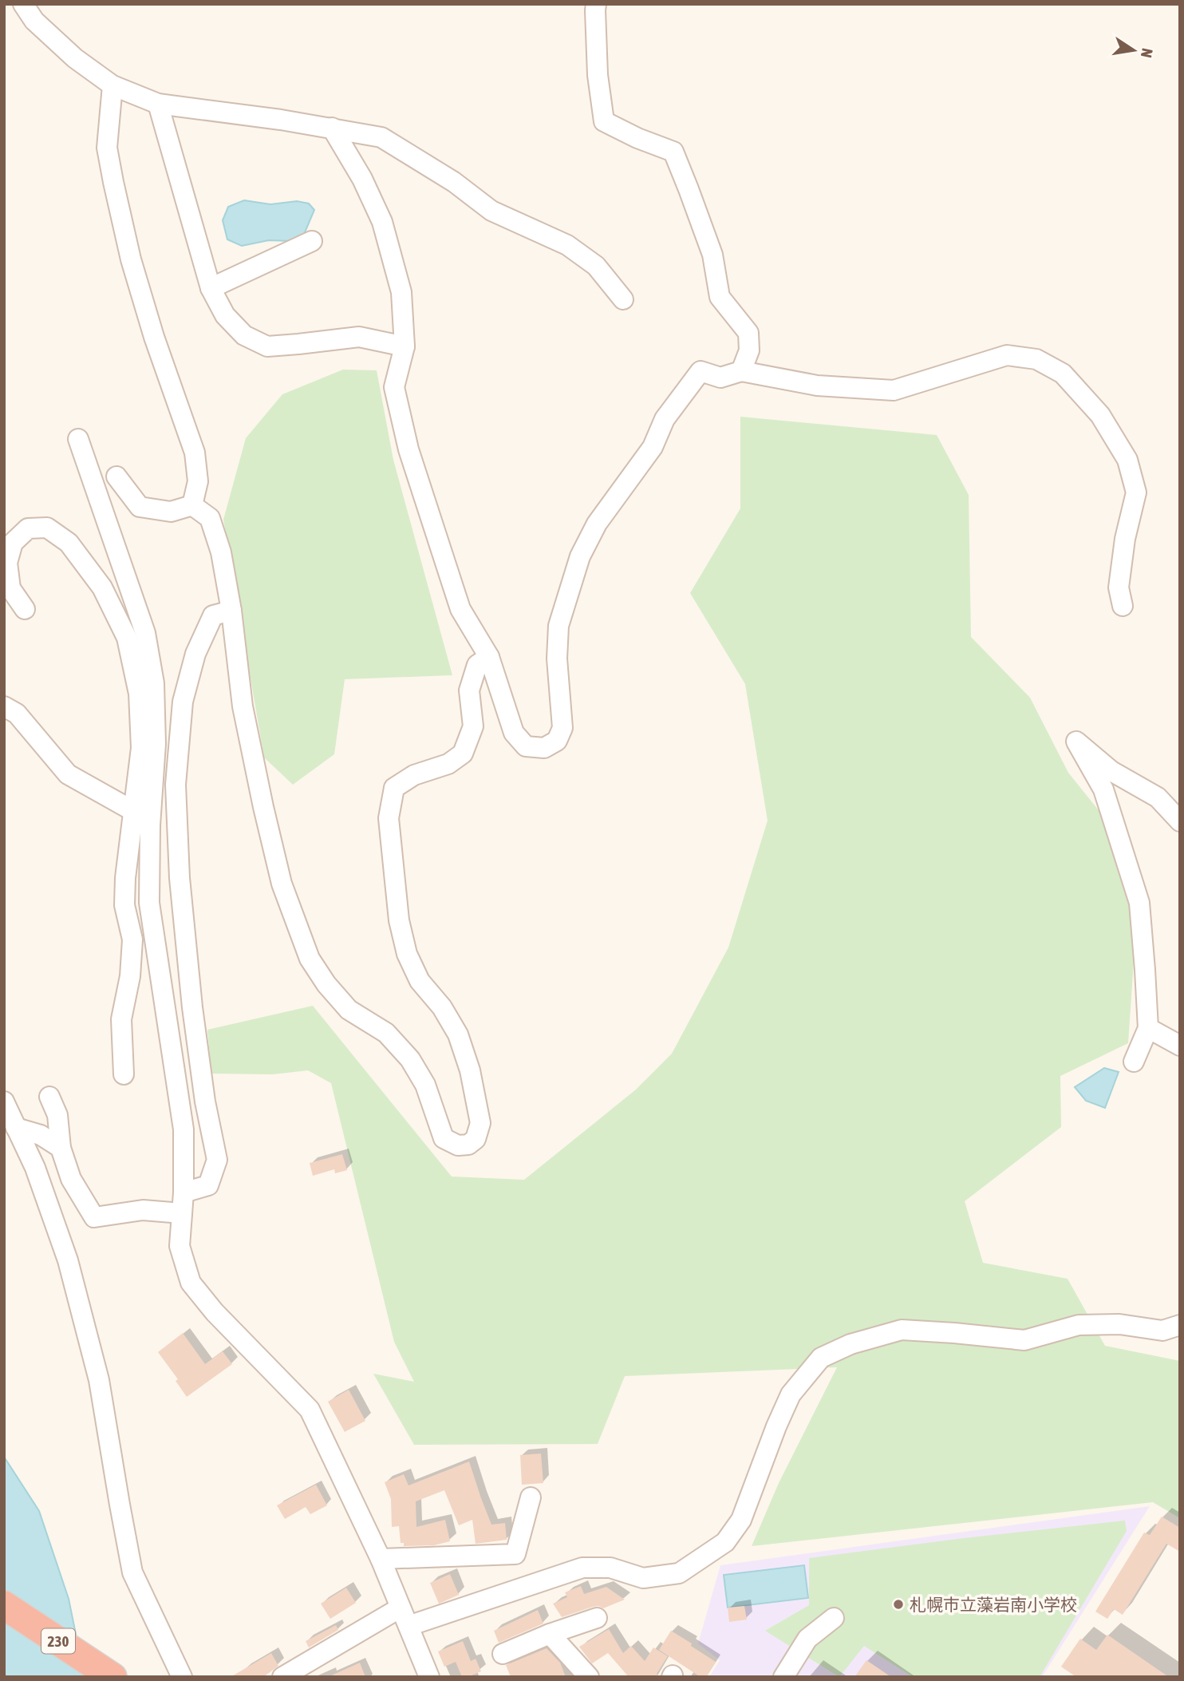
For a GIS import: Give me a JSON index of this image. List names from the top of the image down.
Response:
{
  "streets": {
    "highway": ["230"]
  },
  "places": ["札幌市立藻岩南小学校"],
  "north": "right"
}
